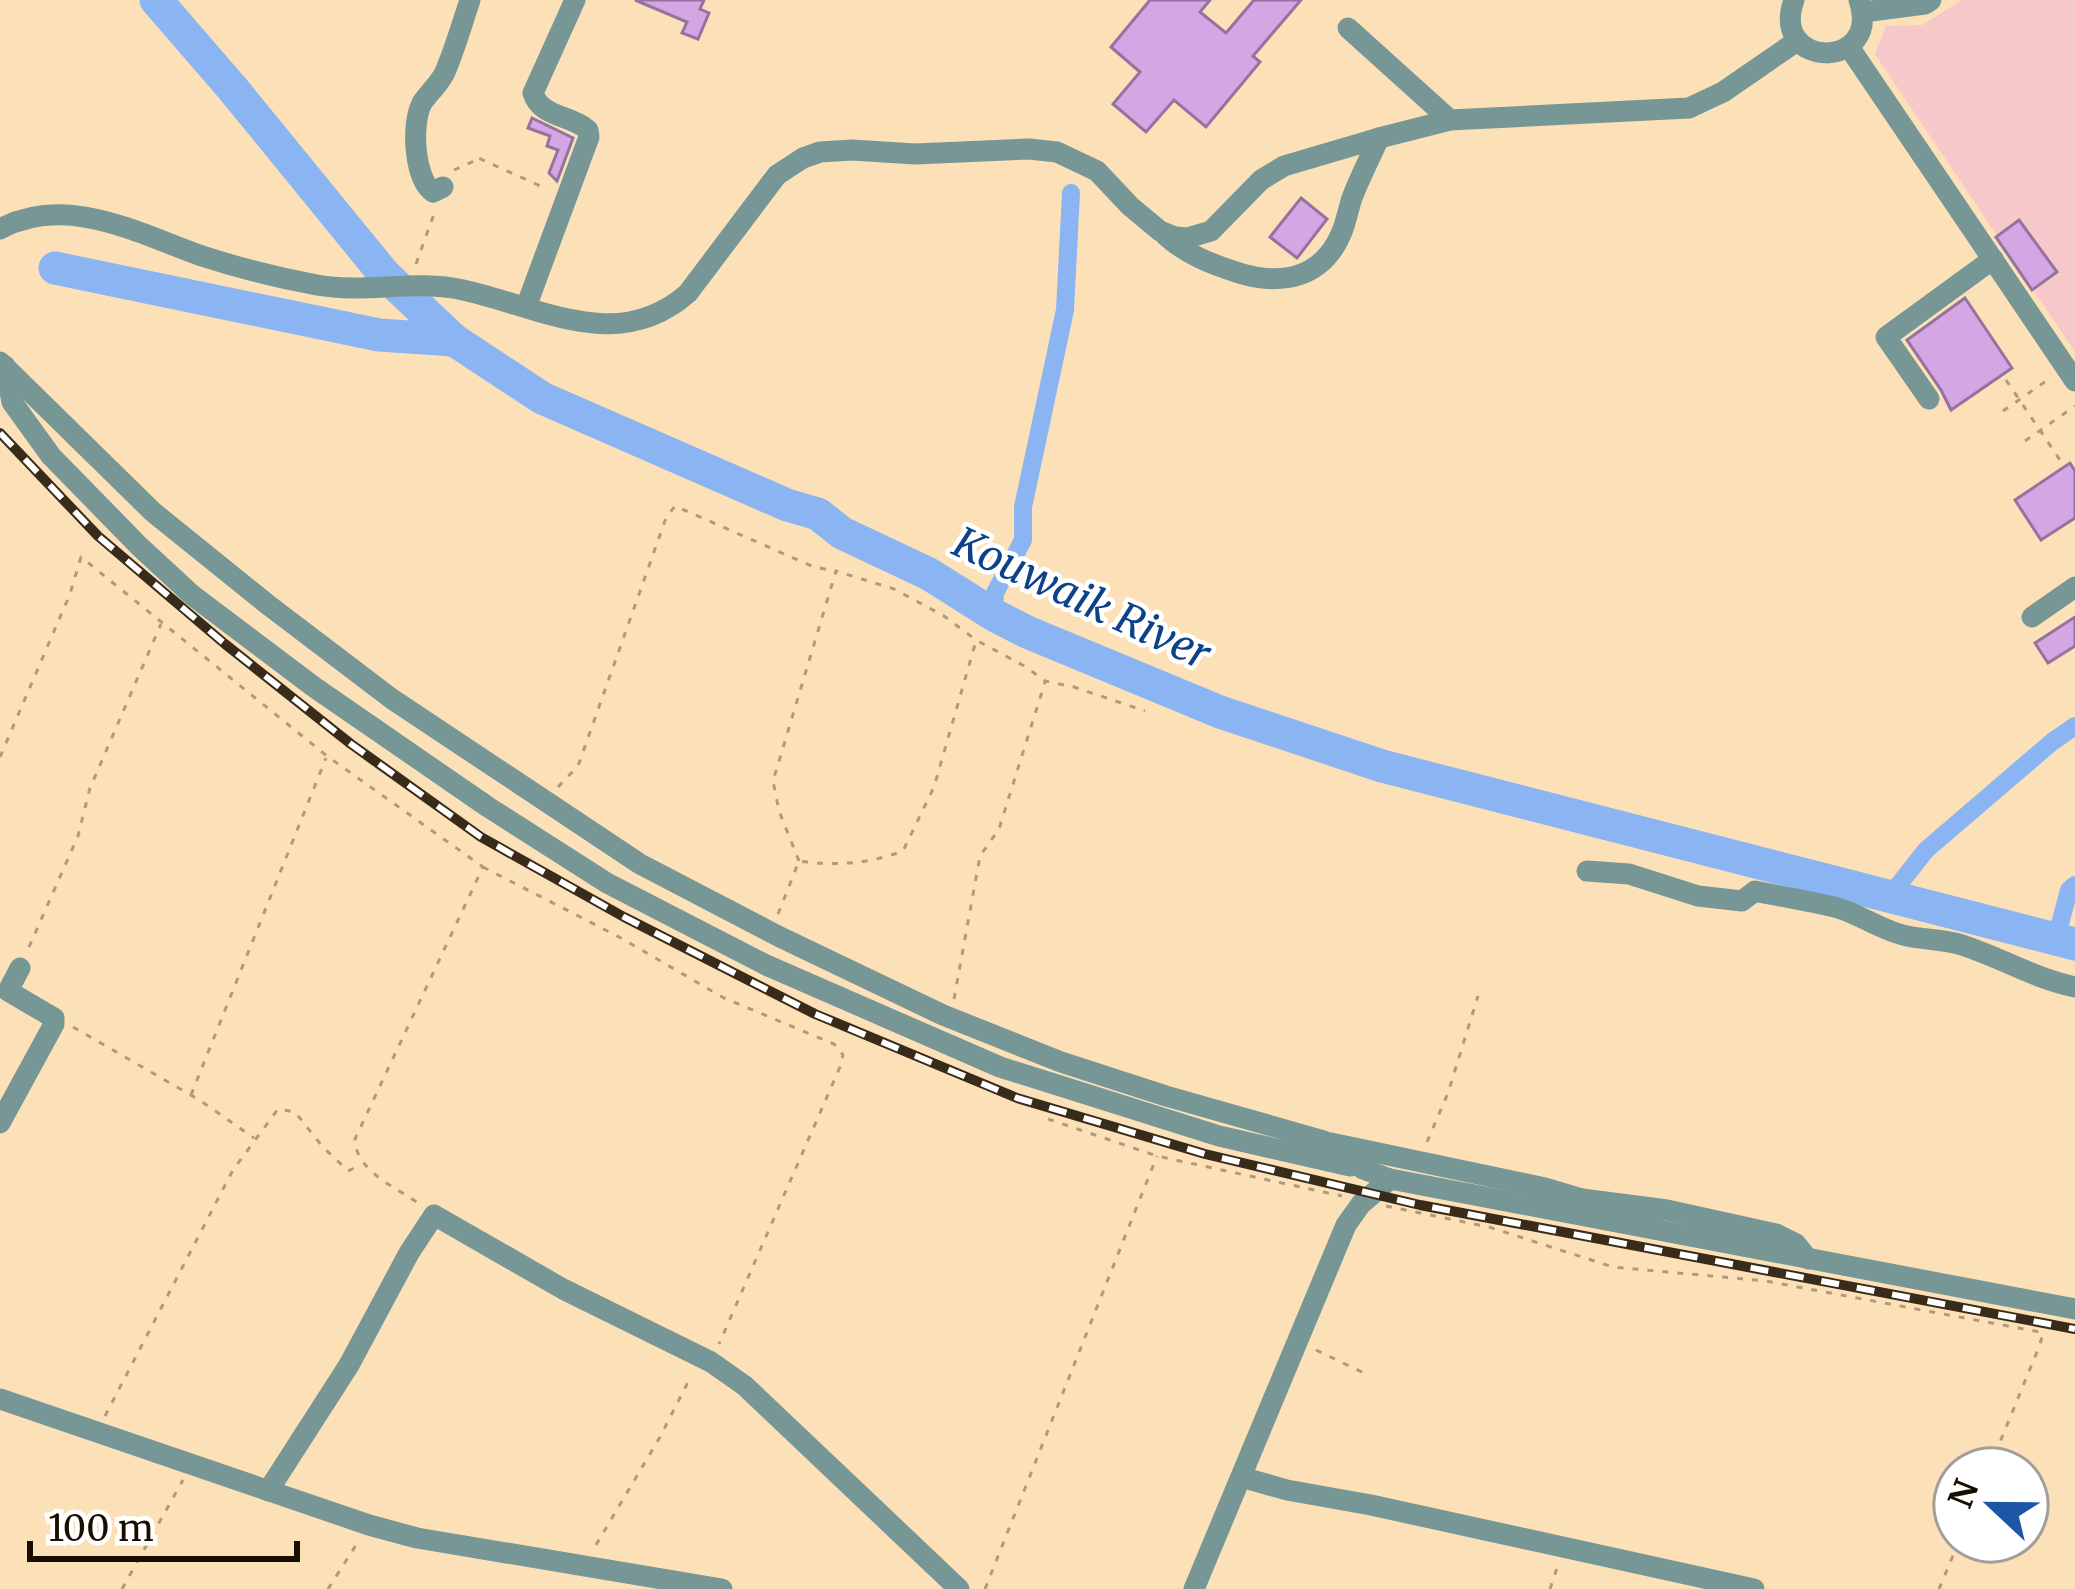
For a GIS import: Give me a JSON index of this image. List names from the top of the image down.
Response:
{
  "water": ["Kouwaik River"],
  "scale_bar": "100 m",
  "north": "left"
}
